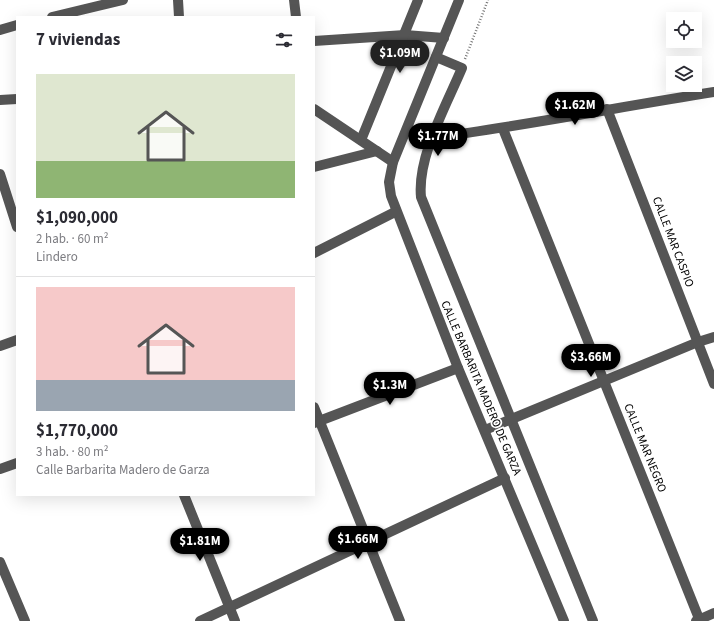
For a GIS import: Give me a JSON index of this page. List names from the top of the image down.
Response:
{
  "streets": {
    "street": ["CALLE MAR CASPIO", "CALLE BARBARITA MADERO DE GARZA", "CALLE MAR NEGRO"]
  },
  "page": {
    "heading": "7 viviendas",
    "price": [
      "$1.09M",
      "$1.62M",
      "$1.77M",
      "$3.66M",
      "$1.3M",
      "$1.66M",
      "$1.81M"
    ],
    "list": [
      {
        "name": "$1,090,000",
        "note": "2 hab. · 60 m² · Lindero"
      },
      {
        "name": "$1,770,000",
        "note": "3 hab. · 80 m² · Calle Barbarita Madero de Garza"
      }
    ]
  }
}
